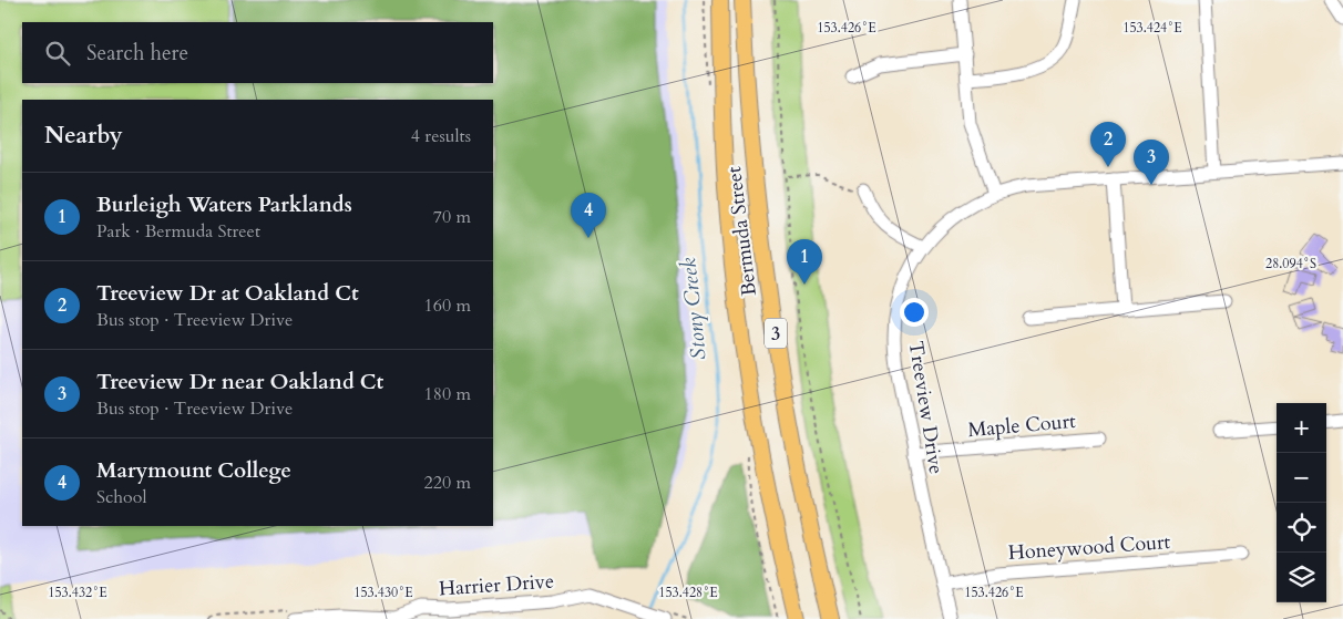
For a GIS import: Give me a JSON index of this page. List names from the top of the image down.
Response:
{
  "streets": {
    "main road": ["Bermuda Street", "3"],
    "street": [
      "Treeview Drive",
      "Maple Court",
      "Honeywood Court",
      "Harrier Drive"
    ]
  },
  "crossings": [
    ["Treeview Drive", "Maple Court"],
    ["Treeview Drive", "Honeywood Court"]
  ],
  "water": ["Stony Creek"],
  "page": {
    "search": "Search here",
    "heading": ["Nearby", "4 results"],
    "pins": [
      "2",
      "3",
      "4",
      "1"
    ],
    "list": [
      {
        "mark": "1",
        "name": "Burleigh Waters Parklands",
        "note": "Park · Bermuda Street",
        "value": "70 m"
      },
      {
        "mark": "2",
        "name": "Treeview Dr at Oakland Ct",
        "note": "Bus stop · Treeview Drive",
        "value": "160 m"
      },
      {
        "mark": "3",
        "name": "Treeview Dr near Oakland Ct",
        "note": "Bus stop · Treeview Drive",
        "value": "180 m"
      },
      {
        "mark": "4",
        "name": "Marymount College",
        "note": "School",
        "value": "220 m"
      }
    ],
    "map_buttons": ["+", "−"]
  },
  "coordinates": [
    "153.426°E",
    "153.424°E",
    "28.094°S",
    "153.432°E",
    "153.430°E",
    "153.428°E"
  ]
}
